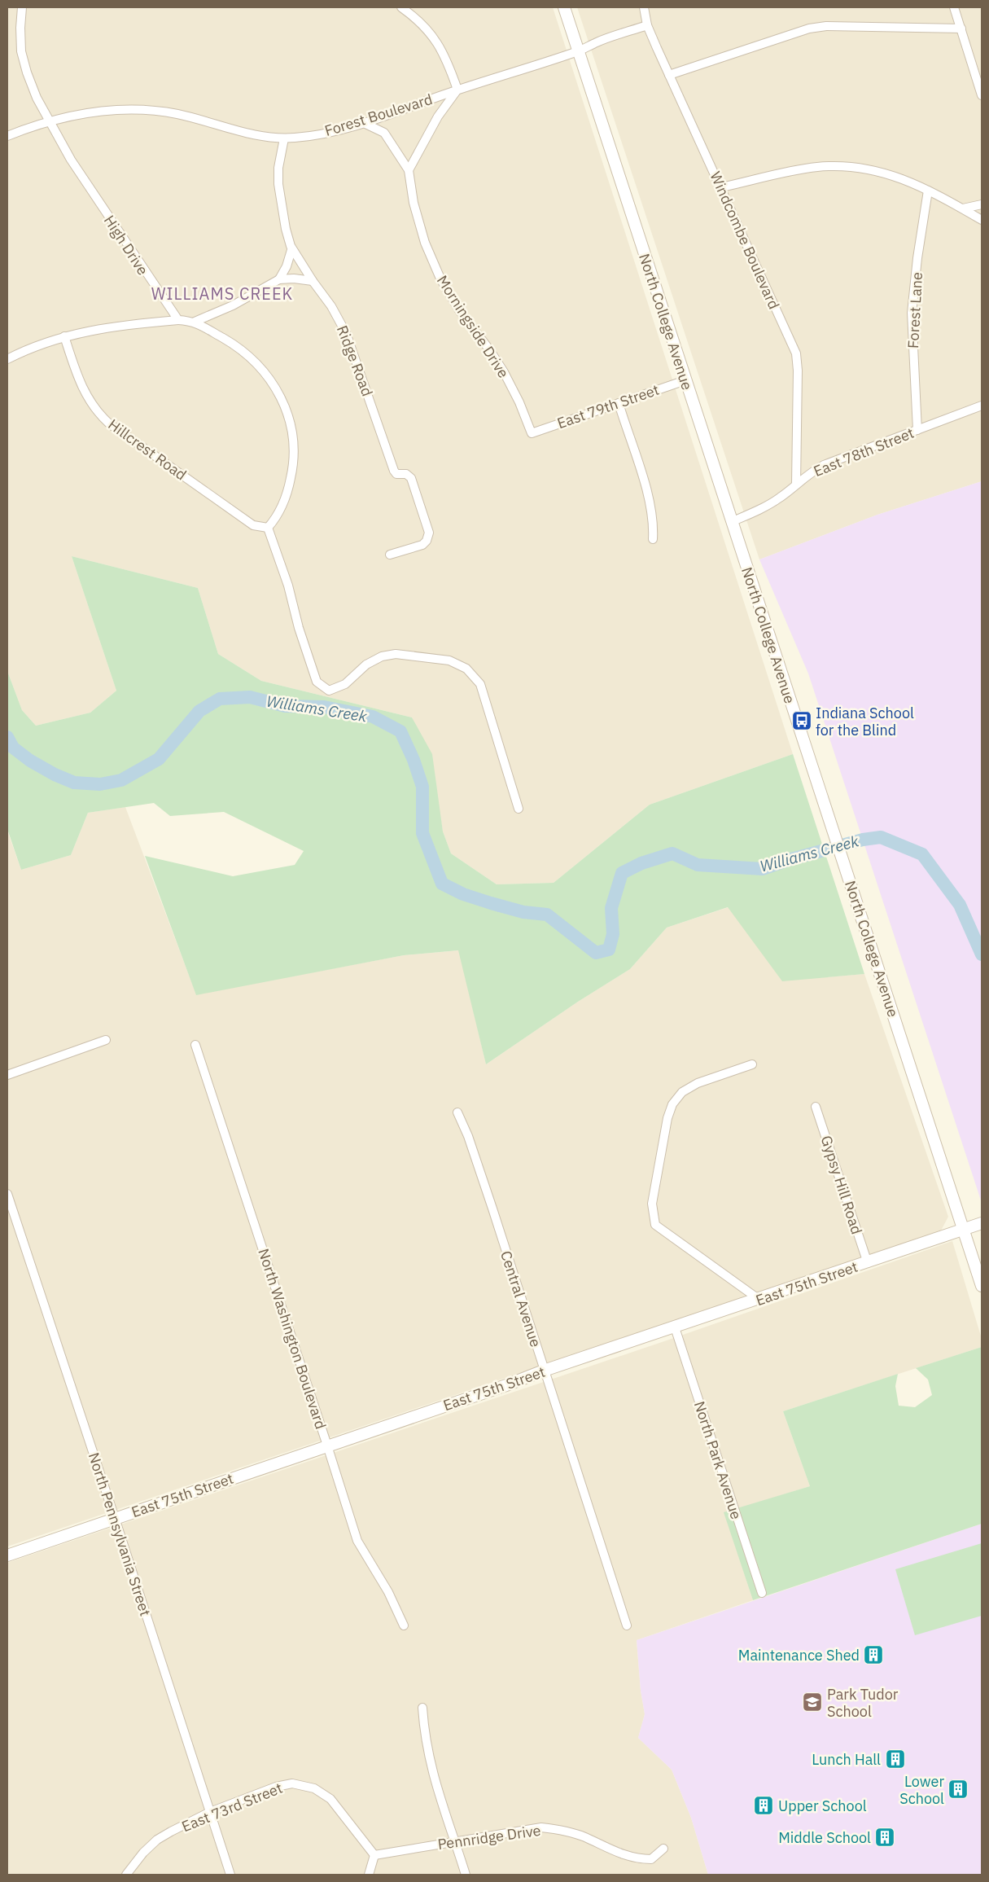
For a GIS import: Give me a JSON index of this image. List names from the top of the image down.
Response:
{
  "streets": {
    "main road": ["North College Avenue", "East 75th Street"],
    "street": [
      "Forest Boulevard",
      "Windcombe Boulevard",
      "High Drive",
      "Forest Lane",
      "Morningside Drive",
      "Ridge Road",
      "East 79th Street",
      "Hillcrest Road",
      "East 78th Street",
      "Gypsy Hill Road",
      "Central Avenue",
      "North Washington Boulevard",
      "North Park Avenue",
      "North Pennsylvania Street",
      "East 73rd Street",
      "Pennridge Drive"
    ]
  },
  "crossings": [
    ["Forest Boulevard", "Windcombe Boulevard"],
    ["Forest Boulevard", "High Drive"],
    ["Forest Boulevard", "North College Avenue"],
    ["Forest Boulevard", "Morningside Drive"],
    ["Forest Boulevard", "Ridge Road"],
    ["Windcombe Boulevard", "East 78th Street"],
    ["Forest Lane", "East 78th Street"],
    ["North College Avenue", "East 79th Street"],
    ["North College Avenue", "East 78th Street"],
    ["North College Avenue", "East 75th Street"],
    ["Morningside Drive", "East 79th Street"],
    ["Gypsy Hill Road", "East 75th Street"],
    ["East 75th Street", "Central Avenue"],
    ["East 75th Street", "North Washington Boulevard"],
    ["East 75th Street", "North Park Avenue"],
    ["East 75th Street", "North Pennsylvania Street"],
    ["North Pennsylvania Street", "East 73rd Street"],
    ["East 73rd Street", "Pennridge Drive"]
  ],
  "districts": ["WILLIAMS CREEK"],
  "water": ["Williams Creek"],
  "places": {
    "bus stop": ["Indiana School for the Blind"],
    "building": [
      "Maintenance Shed",
      "Lunch Hall",
      "Lower School",
      "Upper School",
      "Middle School"
    ],
    "school or university": ["Park Tudor School"]
  }
}
